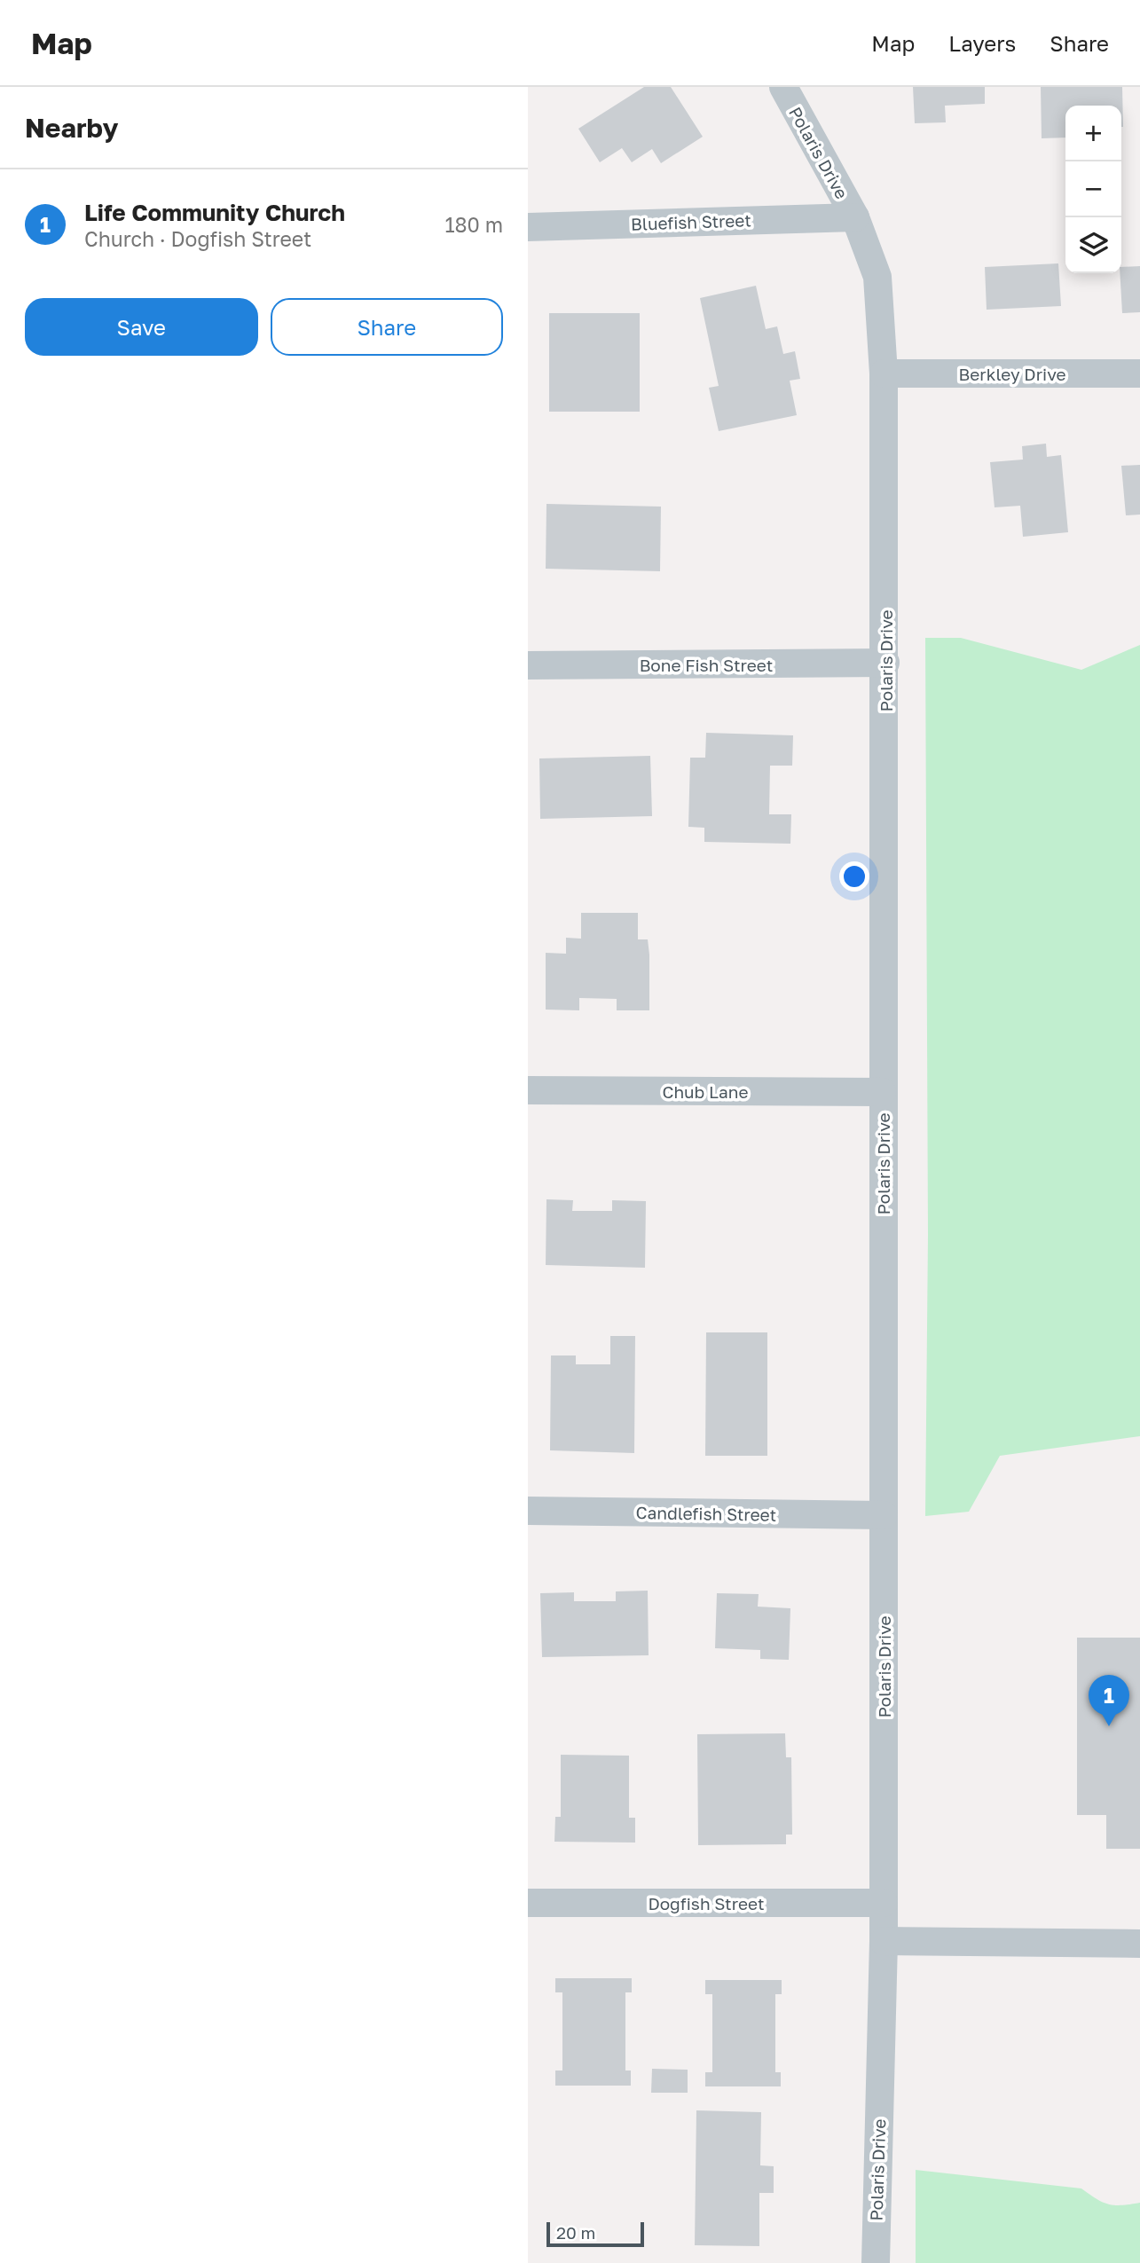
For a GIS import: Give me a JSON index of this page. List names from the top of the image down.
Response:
{
  "streets": {
    "street": [
      "Polaris Drive",
      "Bluefish Street",
      "Berkley Drive",
      "Bone Fish Street",
      "Chub Lane",
      "Candlefish Street",
      "Dogfish Street"
    ]
  },
  "crossings": [
    ["Polaris Drive", "Bluefish Street"],
    ["Polaris Drive", "Berkley Drive"],
    ["Polaris Drive", "Bone Fish Street"],
    ["Polaris Drive", "Chub Lane"],
    ["Polaris Drive", "Candlefish Street"],
    ["Polaris Drive", "Dogfish Street"]
  ],
  "scale_bar": "20 m",
  "page": {
    "header": "Map",
    "nav": ["Map", "Layers", "Share"],
    "heading": "Nearby",
    "map_buttons": ["+", "−"],
    "list": [
      {
        "mark": "1",
        "name": "Life Community Church",
        "note": "Church · Dogfish Street",
        "value": "180 m"
      }
    ],
    "buttons": ["Save", "Share"],
    "pins": "1",
    "scale": "20 m"
  }
}
